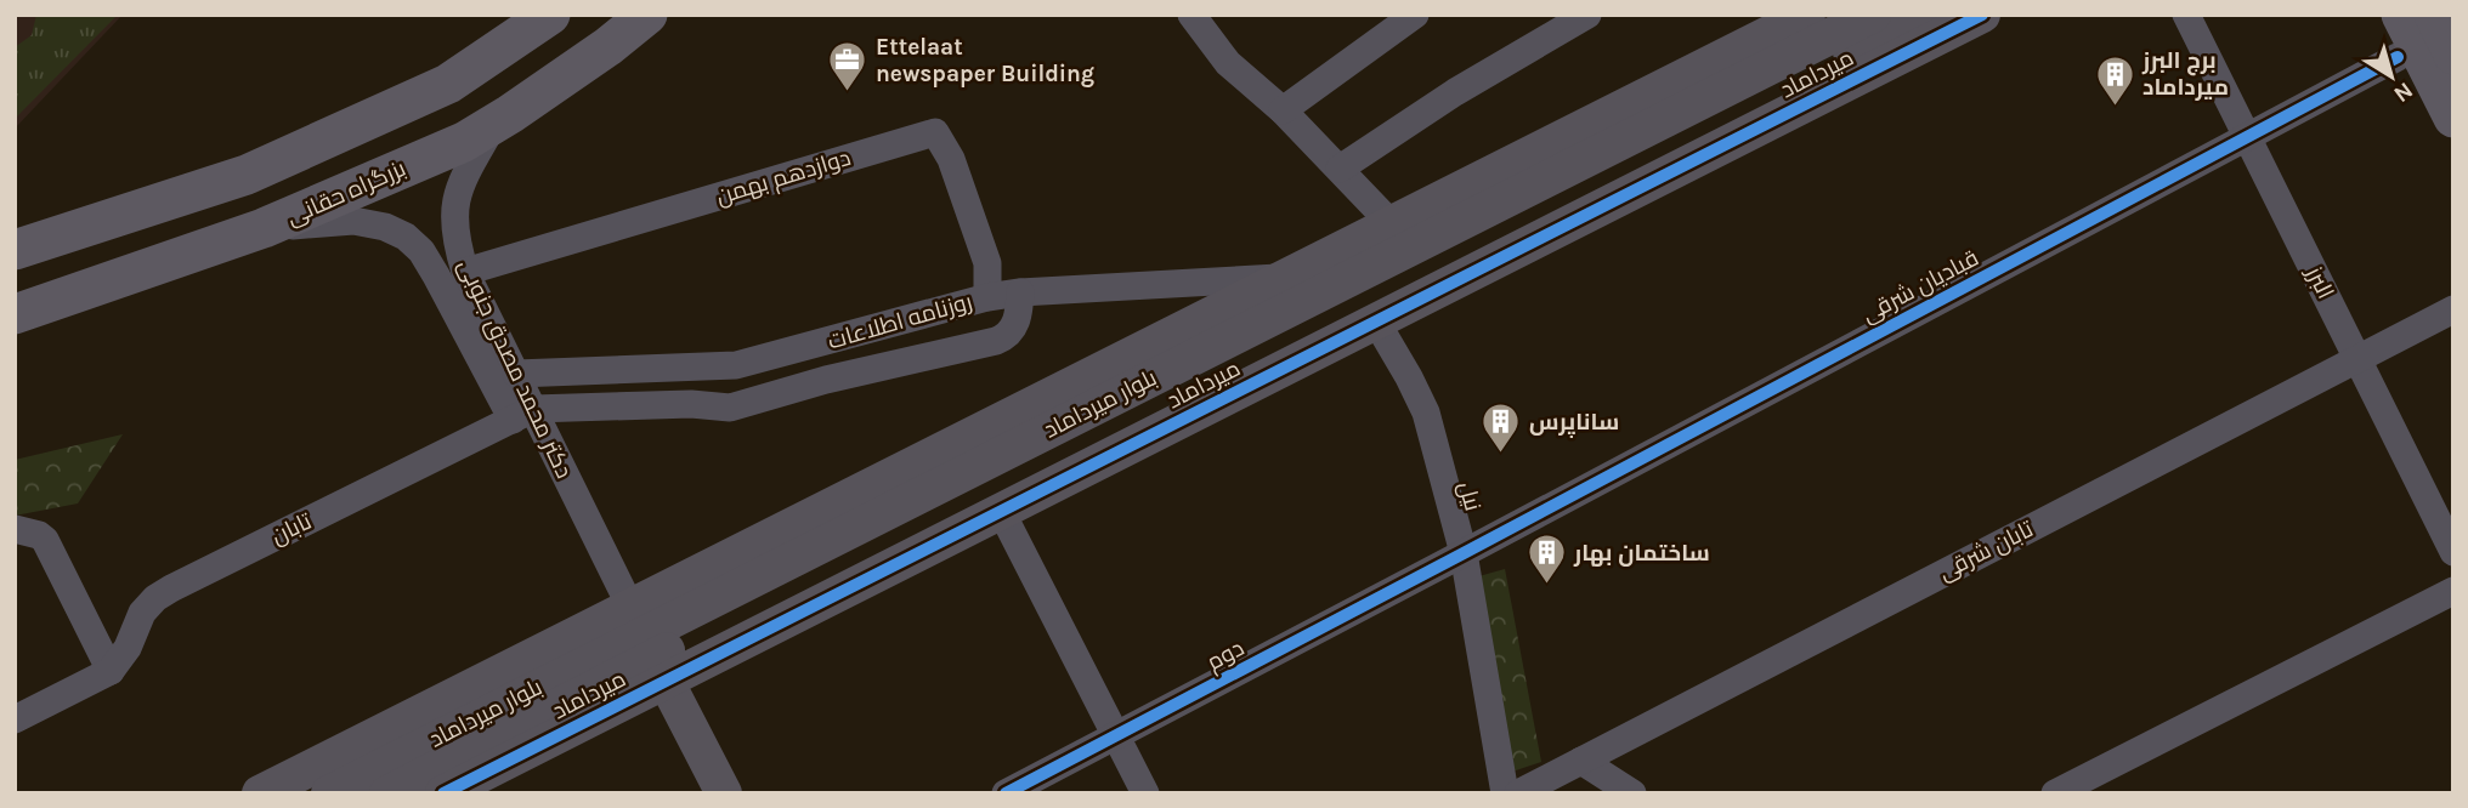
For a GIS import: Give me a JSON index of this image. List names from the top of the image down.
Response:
{
  "streets": {
    "highway": ["بزرگراه حقانی"],
    "main road": ["میرداماد", "بلوار میرداماد"],
    "street": [
      "دوازدهم بهمن",
      "البرز",
      "قبادیان شرقی",
      "روزنامه اطلاعات",
      "دکتر محمد مصدق جنوبی",
      "نیل",
      "تابان",
      "تابان شرقی",
      "دوم"
    ]
  },
  "crossings": [
    ["میرداماد", "نیل"],
    ["دوازدهم بهمن", "روزنامه اطلاعات"],
    ["دوازدهم بهمن", "دکتر محمد مصدق جنوبی"],
    ["بزرگراه حقانی", "دکتر محمد مصدق جنوبی"],
    ["البرز", "قبادیان شرقی"],
    ["البرز", "تابان شرقی"],
    ["قبادیان شرقی", "نیل"],
    ["قبادیان شرقی", "دوم"],
    ["روزنامه اطلاعات", "دکتر محمد مصدق جنوبی"],
    ["دکتر محمد مصدق جنوبی", "تابان"],
    ["نیل", "دوم"]
  ],
  "places": {
    "office": ["Ettelaat newspaper Building"],
    "building": ["برج البرز میرداماد", "ساناپرس", "ساختمان بهار"]
  },
  "north": "bottom right"
}
